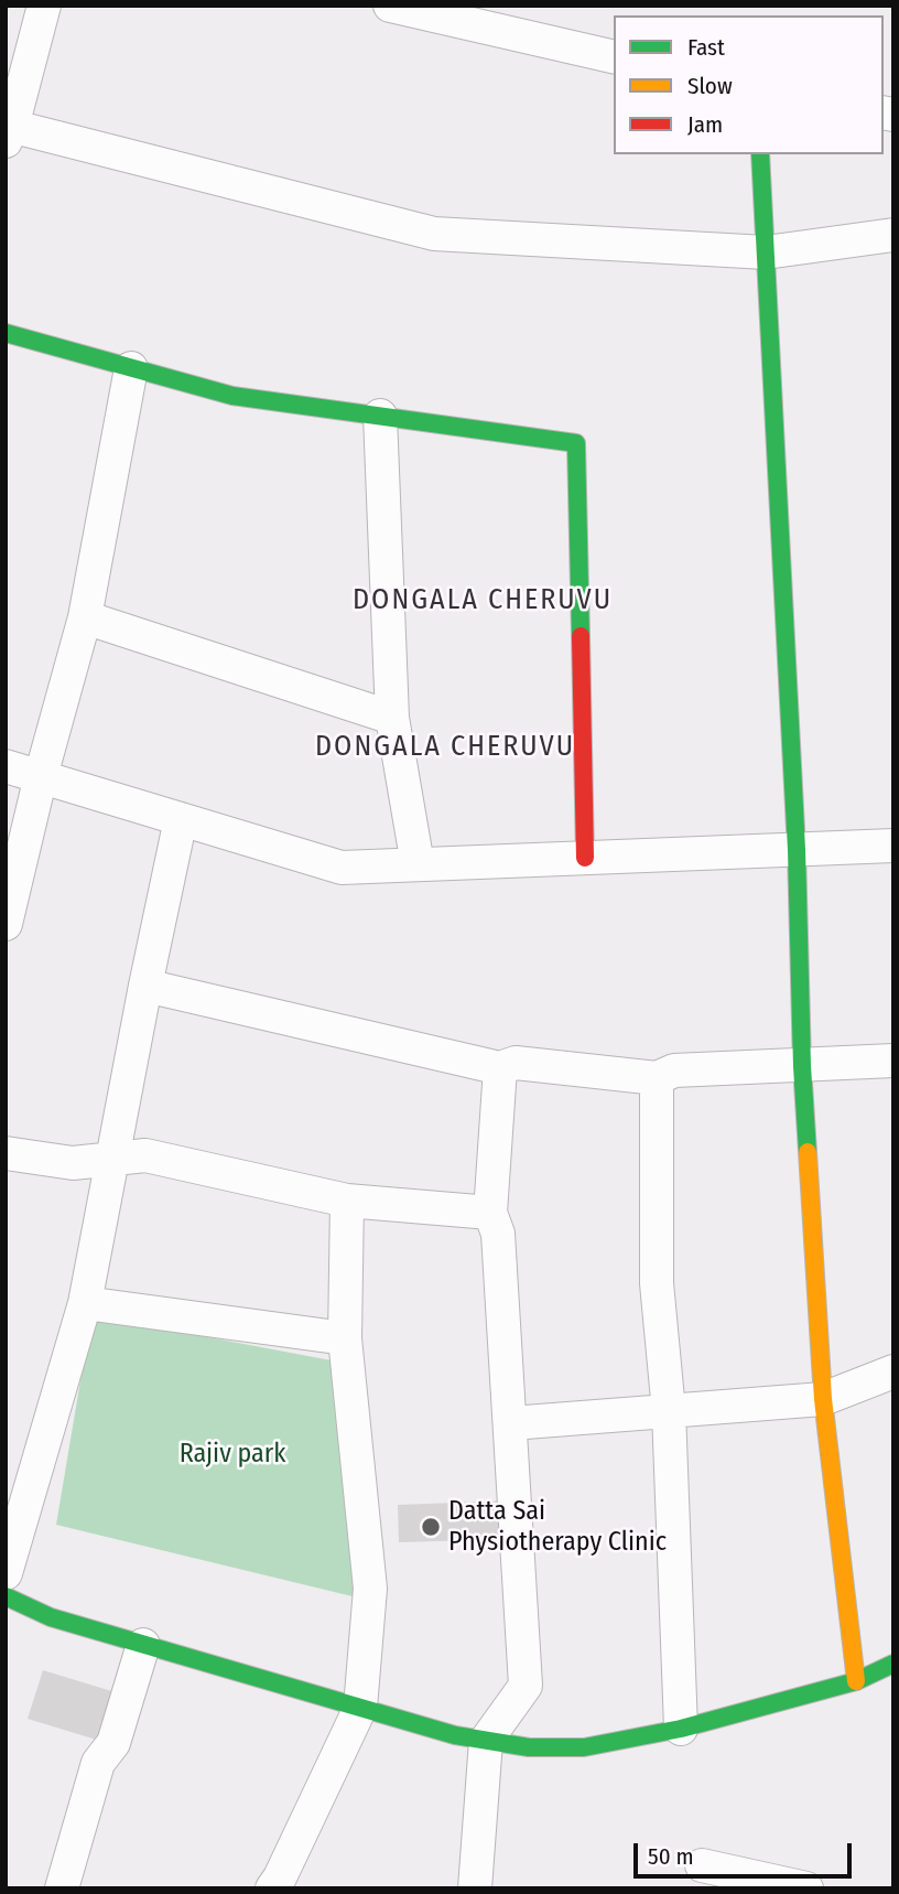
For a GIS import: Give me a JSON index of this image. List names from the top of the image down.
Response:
{
  "districts": ["DONGALA CHERUVU", "DONGALA CHERUVU"],
  "parks": ["Rajiv park"],
  "places": ["Datta Sai Physiotherapy Clinic"],
  "legend": ["Fast", "Slow", "Jam"],
  "scale_bar": "50 m"
}
